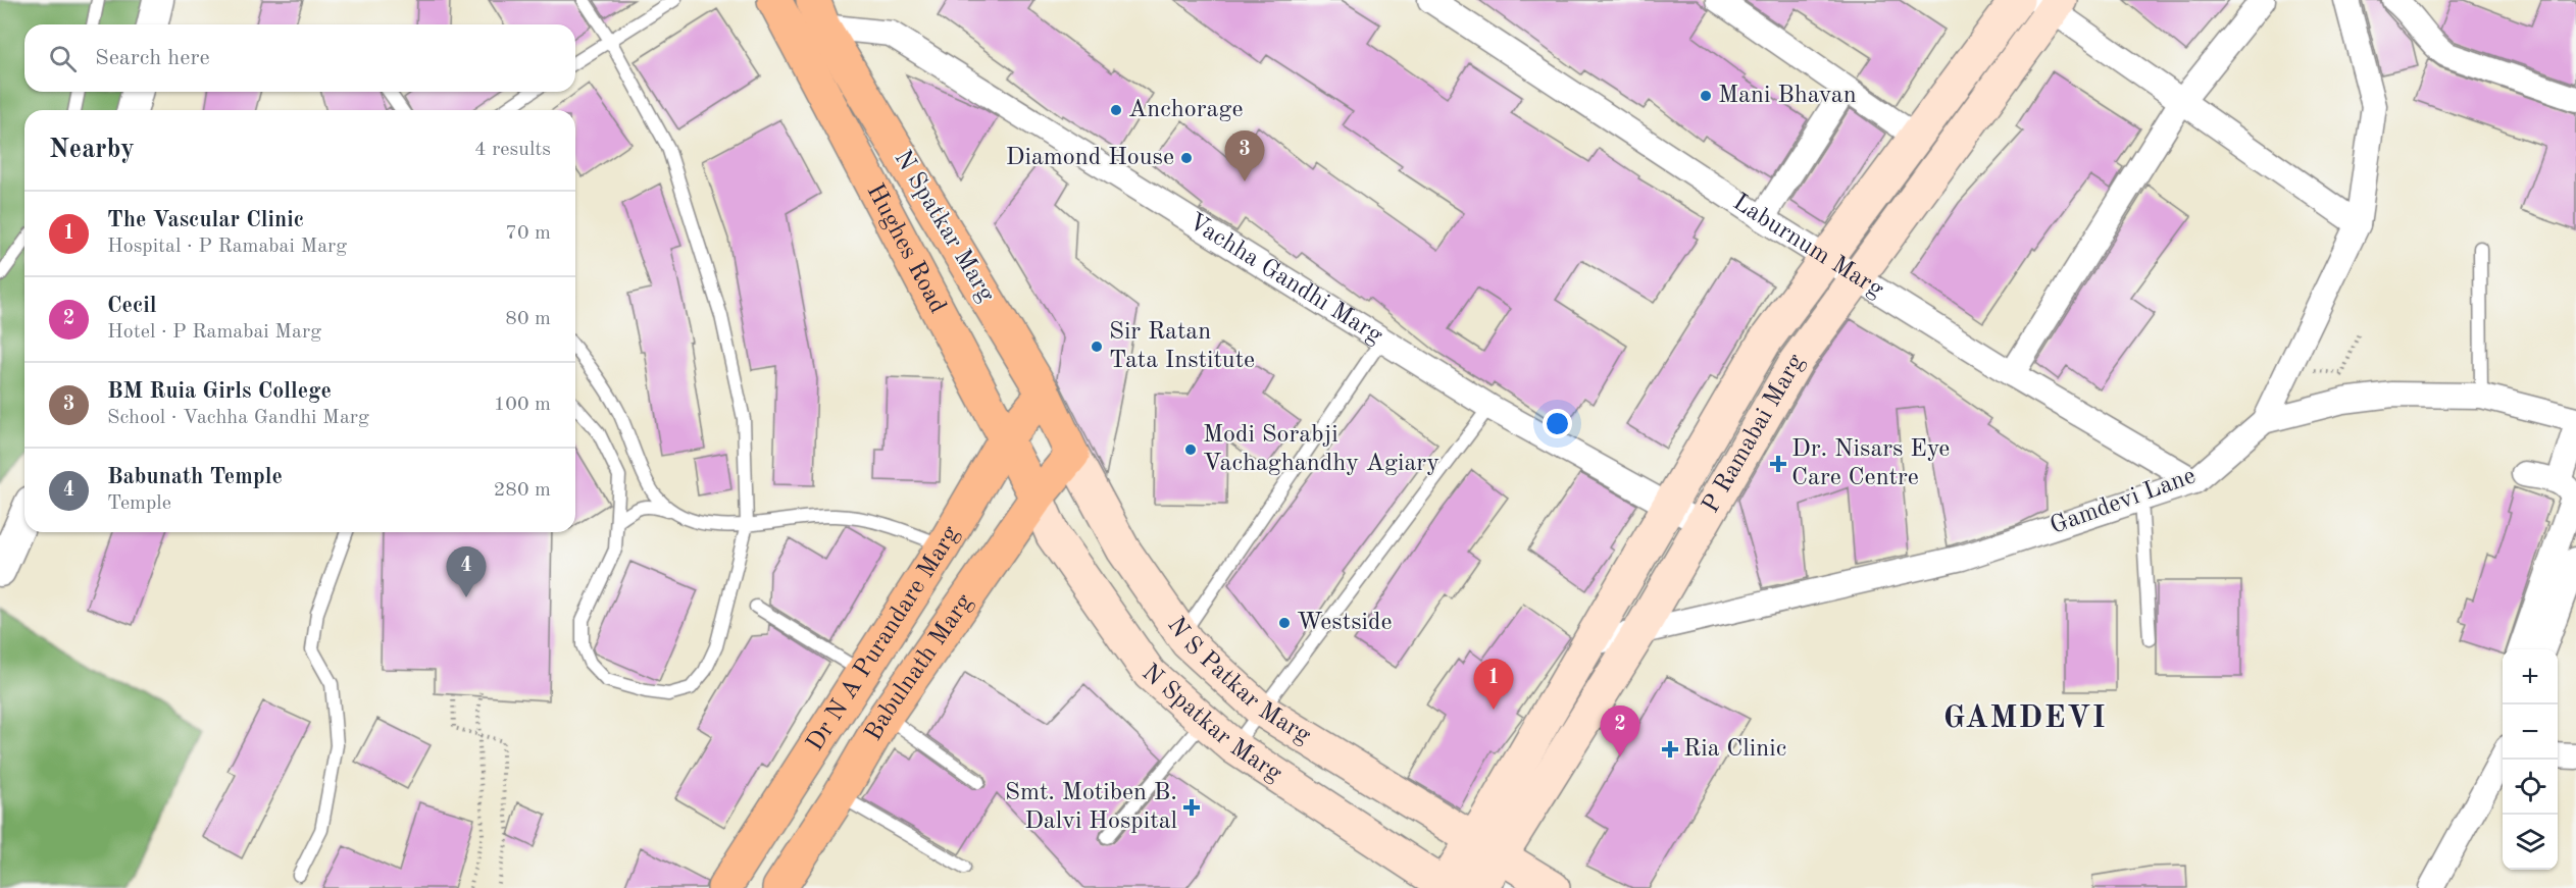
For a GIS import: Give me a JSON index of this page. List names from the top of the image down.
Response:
{
  "streets": {
    "main road": [
      "N Spatkar Marg",
      "Hughes Road",
      "P Ramabai Marg",
      "Dr N A Purandare Marg",
      "Babulnath Marg",
      "N S Patkar Marg"
    ],
    "street": ["Laburnum Marg", "Vachha Gandhi Marg", "Gamdevi Lane"]
  },
  "crossings": [
    ["N Spatkar Marg", "Hughes Road"],
    ["N Spatkar Marg", "Vachha Gandhi Marg"],
    ["N Spatkar Marg", "P Ramabai Marg"],
    ["N Spatkar Marg", "Dr N A Purandare Marg"],
    ["N Spatkar Marg", "Babulnath Marg"],
    ["N Spatkar Marg", "N S Patkar Marg"],
    ["Laburnum Marg", "P Ramabai Marg"],
    ["Laburnum Marg", "Gamdevi Lane"],
    ["Hughes Road", "Dr N A Purandare Marg"],
    ["Hughes Road", "Babulnath Marg"],
    ["Vachha Gandhi Marg", "P Ramabai Marg"],
    ["P Ramabai Marg", "Gamdevi Lane"],
    ["P Ramabai Marg", "N S Patkar Marg"],
    ["Babulnath Marg", "N S Patkar Marg"]
  ],
  "districts": ["GAMDEVI"],
  "places": {
    "other": [
      "Mani Bhavan",
      "Anchorage",
      "Diamond House",
      "Sir Ratan Tata Institute",
      "Modi Sorabji Vachaghandhy Agiary",
      "Westside"
    ],
    "health": ["Dr. Nisars Eye Care Centre", "Ria Clinic", "Smt. Motiben B. Dalvi Hospital"]
  },
  "page": {
    "search": "Search here",
    "heading": ["Nearby", "4 results"],
    "pins": [
      "3",
      "4",
      "1",
      "2"
    ],
    "list": [
      {
        "mark": "1",
        "name": "The Vascular Clinic",
        "note": "Hospital · P Ramabai Marg",
        "value": "70 m"
      },
      {
        "mark": "2",
        "name": "Cecil",
        "note": "Hotel · P Ramabai Marg",
        "value": "80 m"
      },
      {
        "mark": "3",
        "name": "BM Ruia Girls College",
        "note": "School · Vachha Gandhi Marg",
        "value": "100 m"
      },
      {
        "mark": "4",
        "name": "Babunath Temple",
        "note": "Temple",
        "value": "280 m"
      }
    ],
    "map_buttons": ["+", "−"]
  }
}
